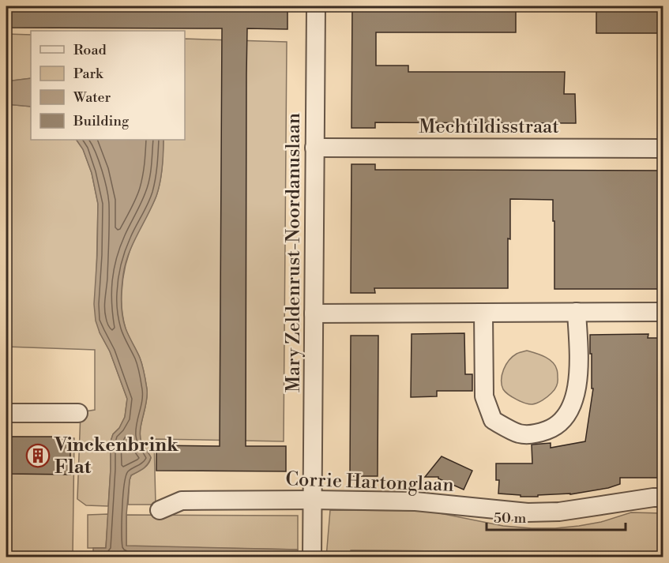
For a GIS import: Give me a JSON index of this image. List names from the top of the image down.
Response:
{
  "streets": {
    "street": ["Mechtildisstraat", "Mary Zeldenrust-Noordanuslaan", "Corrie Hartonglaan"]
  },
  "crossings": [
    ["Mechtildisstraat", "Mary Zeldenrust-Noordanuslaan"],
    ["Mary Zeldenrust-Noordanuslaan", "Corrie Hartonglaan"]
  ],
  "places": {
    "building": ["Vinckenbrink Flat"]
  },
  "legend": [
    "Road",
    "Park",
    "Water",
    "Building"
  ],
  "scale_bar": "50 m"
}
